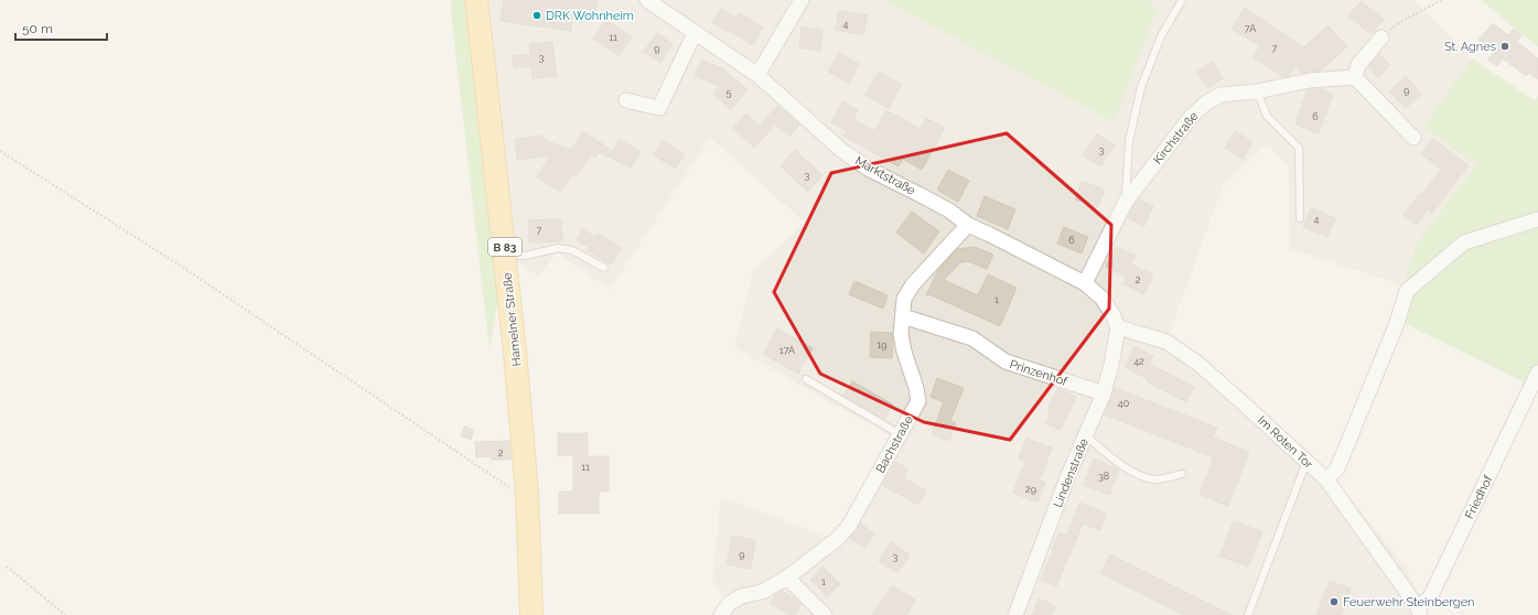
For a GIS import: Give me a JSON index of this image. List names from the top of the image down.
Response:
{
  "streets": {
    "main road": ["B 83", "Hamelner Straße"],
    "street": [
      "Kirchstraße",
      "Marktstraße",
      "Prinzenhof",
      "Im Roten Tor",
      "Bachstraße",
      "Lindenstraße",
      "Friedhof"
    ]
  },
  "crossings": [
    ["Kirchstraße", "Marktstraße"],
    ["Marktstraße", "Im Roten Tor"],
    ["Marktstraße", "Bachstraße"],
    ["Marktstraße", "Lindenstraße"],
    ["Prinzenhof", "Bachstraße"],
    ["Prinzenhof", "Lindenstraße"],
    ["Im Roten Tor", "Lindenstraße"],
    ["Im Roten Tor", "Friedhof"]
  ],
  "places": ["DRK Wohnheim", "St. Agnes", "Feuerwehr Steinbergen"],
  "house_numbers": [
    "4",
    "7A",
    "11",
    "9",
    "7",
    "3",
    "9",
    "5",
    "6",
    "3",
    "3",
    "4",
    "7",
    "6",
    "2",
    "1",
    "19",
    "17A",
    "42",
    "40",
    "2",
    "11",
    "38",
    "29",
    "9",
    "3",
    "1"
  ],
  "scale_bar": "50 m"
}
